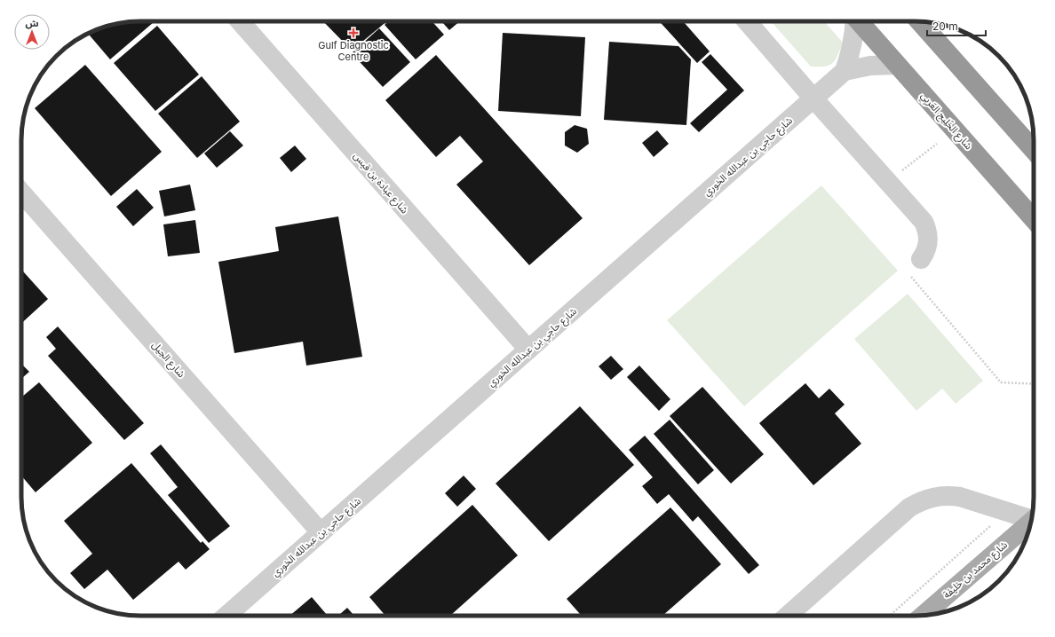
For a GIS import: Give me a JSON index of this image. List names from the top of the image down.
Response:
{
  "streets": {
    "highway": ["شارع الخَلِيج العَربِي"],
    "main road": ["شارع محمد بن خليفة"],
    "street": ["شارع حاجي بن عبدالله الخوري", "شارع عبادة بن قيس", "شارع الحِيل"]
  },
  "crossings": [
    ["شارع حاجي بن عبدالله الخوري", "شارع عبادة بن قيس"],
    ["شارع حاجي بن عبدالله الخوري", "شارع الحِيل"]
  ],
  "places": {
    "health": ["Gulf Diagnostic Centre"]
  },
  "scale_bar": "20 m",
  "north": "top"
}
